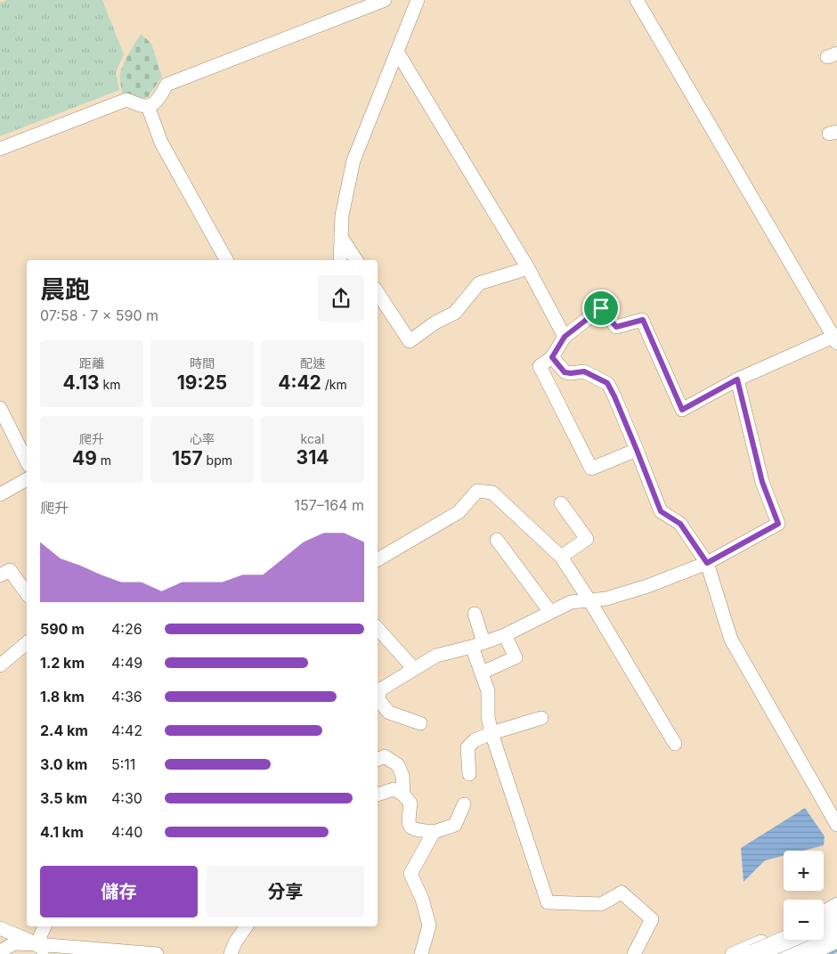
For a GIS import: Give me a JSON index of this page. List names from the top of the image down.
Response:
{
  "page": {
    "heading": ["晨跑", "07:58 · 7 × 590 m"],
    "stats": [
      ["距離", "4.13 km"],
      ["時間", "19:25"],
      ["配速", "4:42 /km"],
      ["爬升", "49 m"],
      ["心率", "157 bpm"],
      ["kcal", "314"]
    ],
    "chart": ["爬升", "157–164 m"],
    "list": [
      {
        "name": "590 m",
        "note": "4:26"
      },
      {
        "name": "1.2 km",
        "note": "4:49"
      },
      {
        "name": "1.8 km",
        "note": "4:36"
      },
      {
        "name": "2.4 km",
        "note": "4:42"
      },
      {
        "name": "3.0 km",
        "note": "5:11"
      },
      {
        "name": "3.5 km",
        "note": "4:30"
      },
      {
        "name": "4.1 km",
        "note": "4:40"
      }
    ],
    "map_buttons": ["+", "−"],
    "buttons": ["儲存", "分享"]
  }
}
